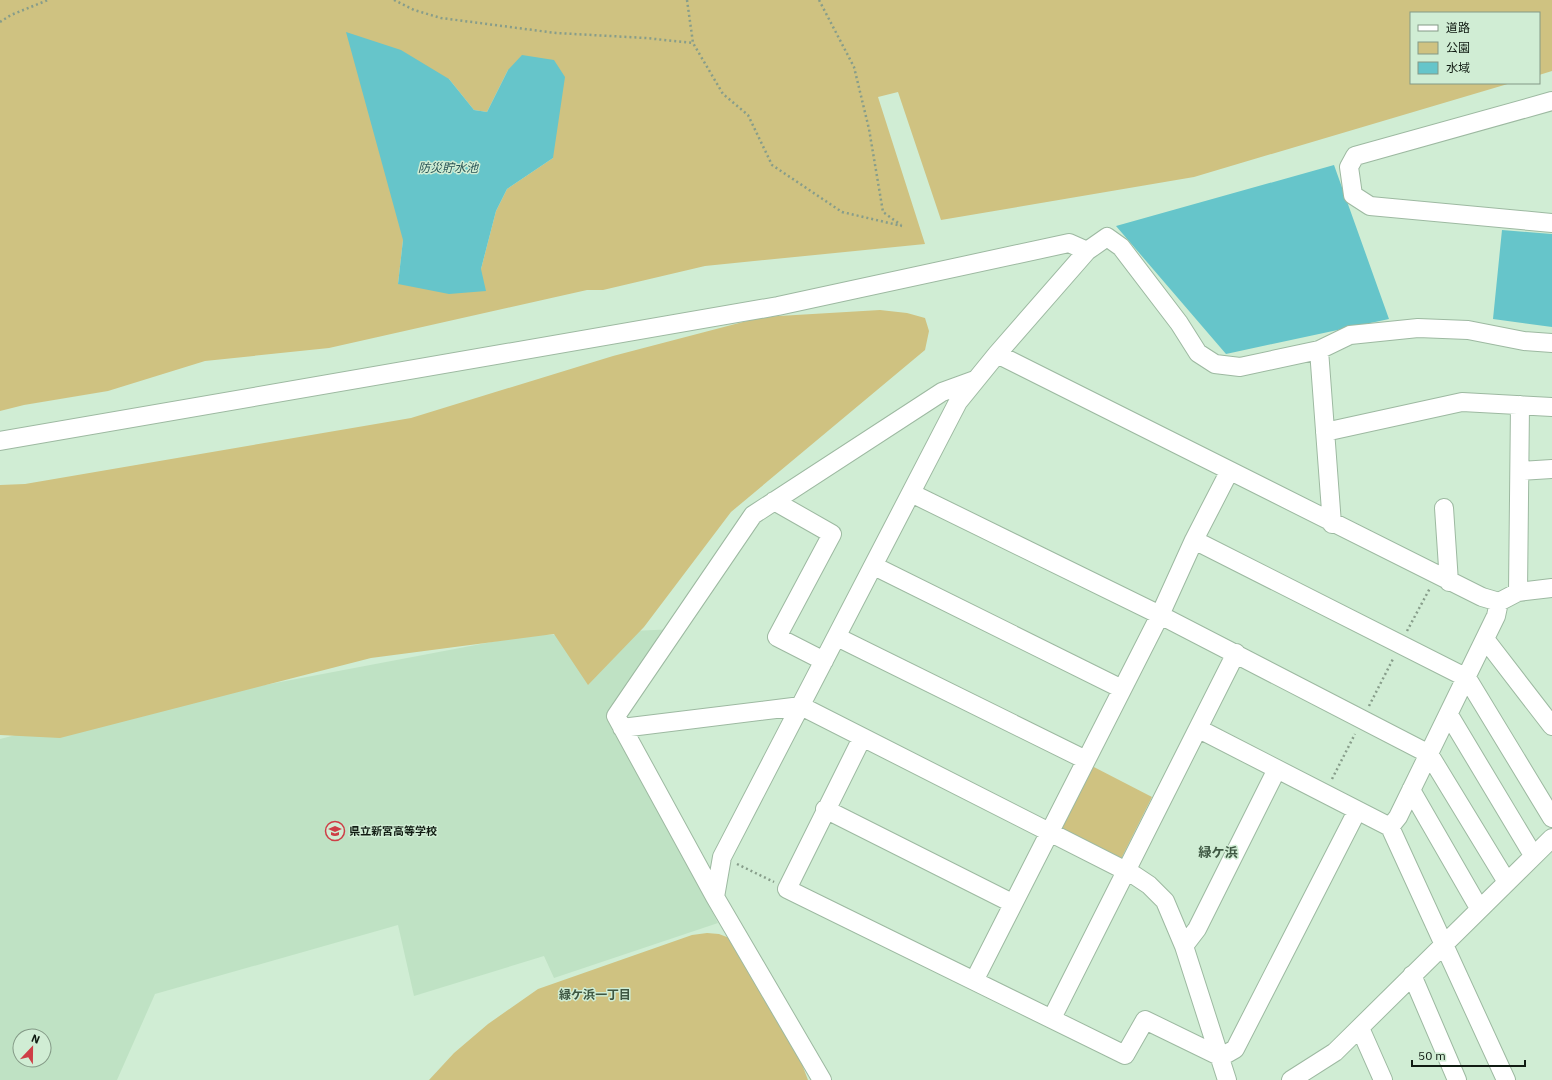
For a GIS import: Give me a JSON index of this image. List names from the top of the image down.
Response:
{
  "districts": ["緑ケ浜", "緑ケ浜一丁目"],
  "water": ["防災貯水池"],
  "places": {
    "school or university": ["県立新宮高等学校"]
  },
  "legend": ["道路", "公園", "水域"],
  "scale_bar": "50 m",
  "north": "top"
}
